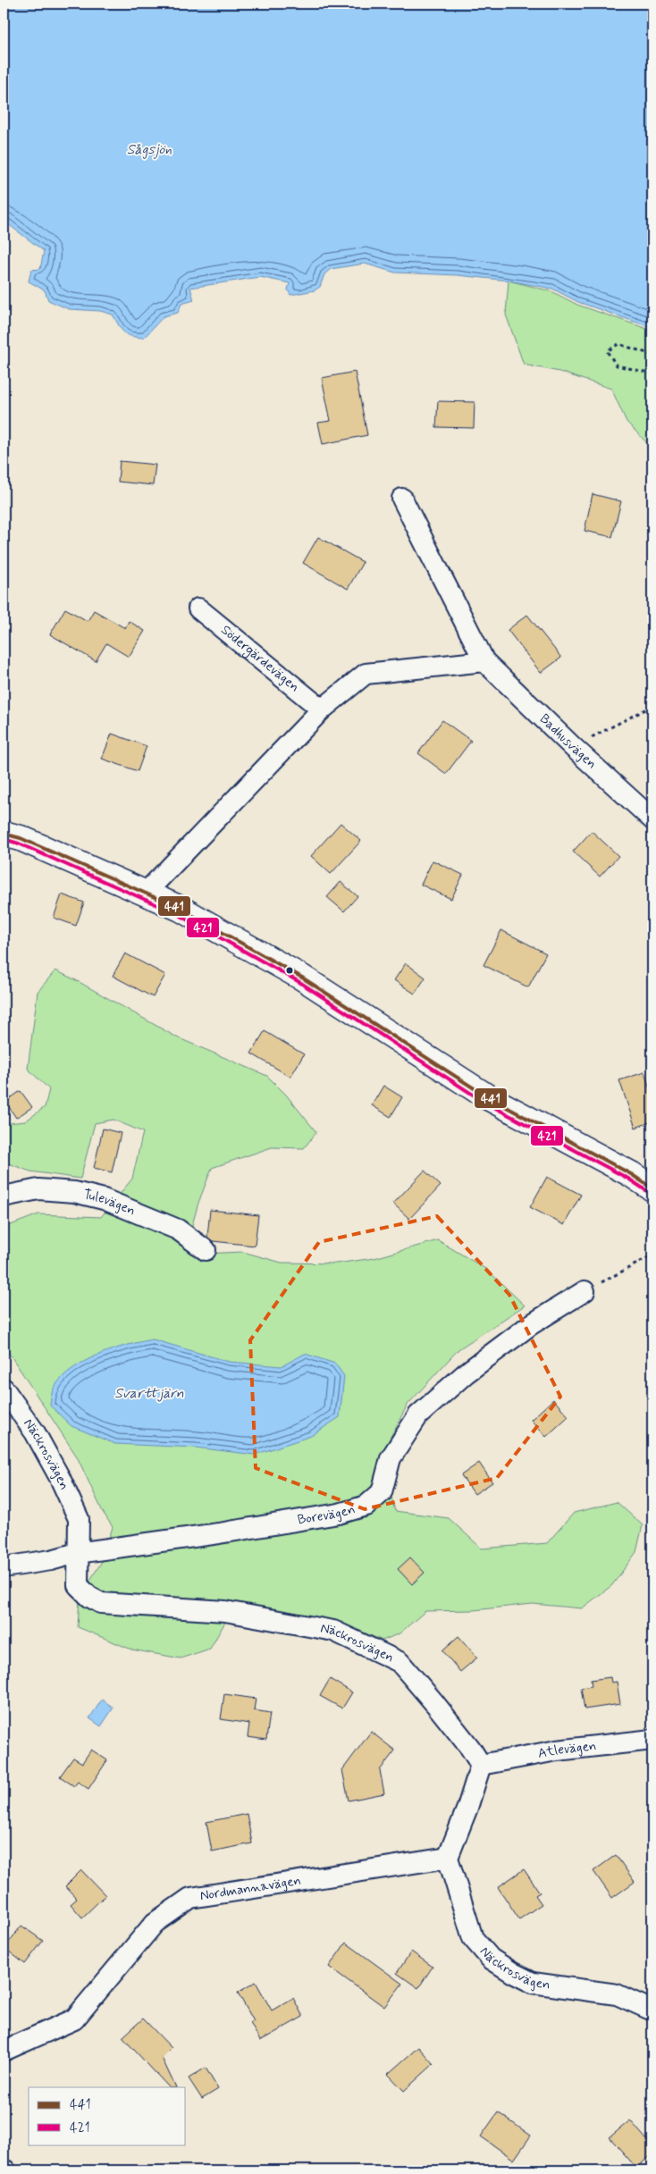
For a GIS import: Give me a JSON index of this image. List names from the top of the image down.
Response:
{
  "streets": {
    "street": [
      "Södergärdevägen",
      "Badhusvägen",
      "Tulevägen",
      "Näckrosvägen",
      "Borevägen",
      "Atlevägen",
      "Nordmannavägen"
    ]
  },
  "crossings": [
    ["Näckrosvägen", "Borevägen"],
    ["Näckrosvägen", "Atlevägen"],
    ["Näckrosvägen", "Nordmannavägen"]
  ],
  "water": ["Sågsjön", "Svarttjärn"],
  "lines": ["transit line 441", "transit line 421"],
  "legend": ["441", "421"]
}
